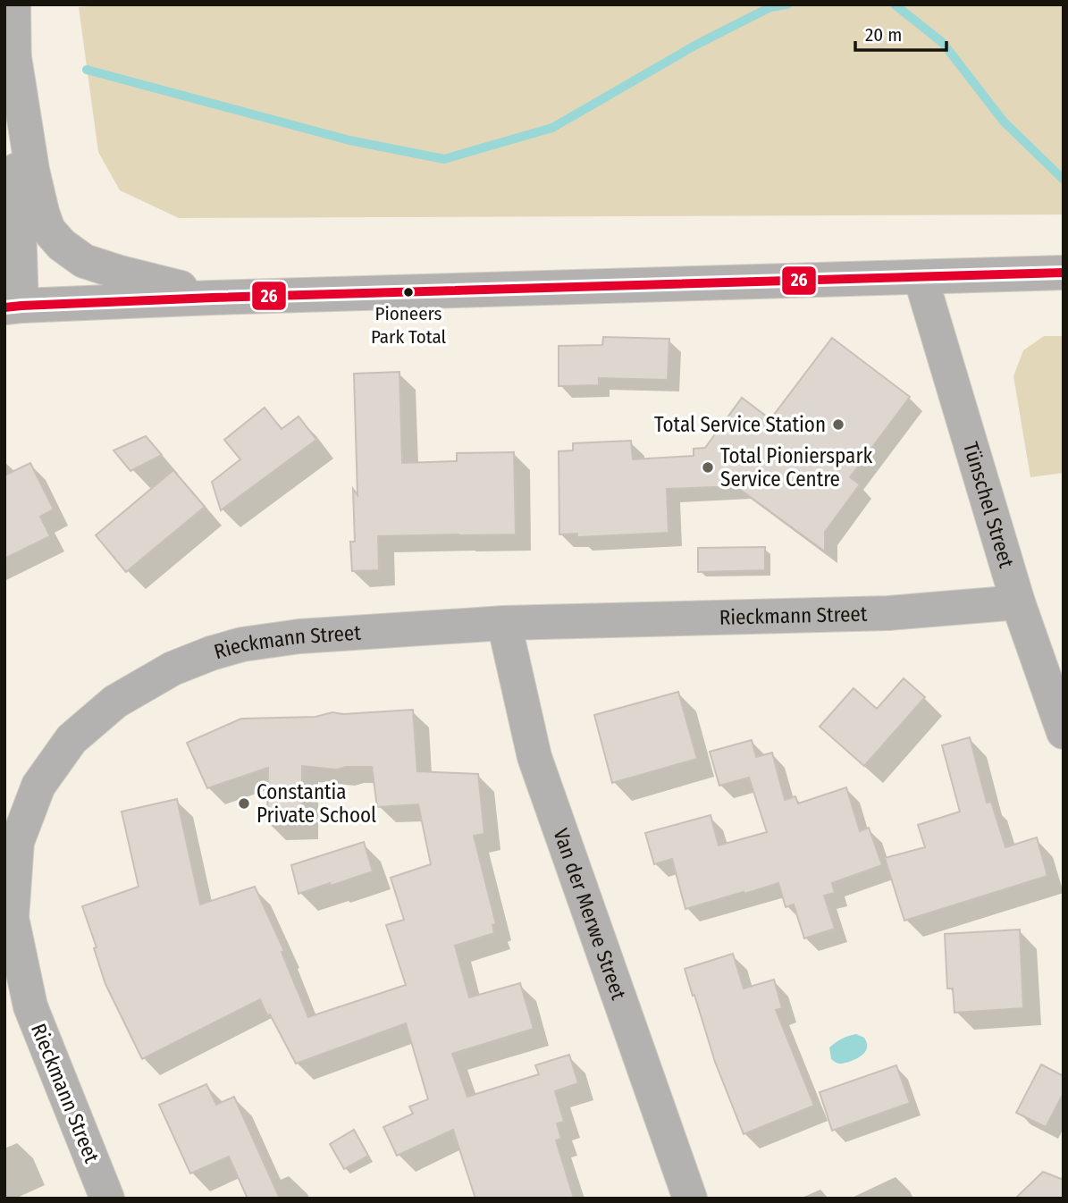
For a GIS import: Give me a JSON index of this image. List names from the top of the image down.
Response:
{
  "streets": {
    "street": ["Tünschel Street", "Rieckmann Street", "Van der Merwe Street"]
  },
  "crossings": [
    ["Tünschel Street", "Rieckmann Street"],
    ["Rieckmann Street", "Van der Merwe Street"]
  ],
  "places": [
    "Pioneers Park Total",
    "Total Service Station",
    "Total Pionierspark Service Centre",
    "Constantia Private School"
  ],
  "lines": ["transit line 26"],
  "scale_bar": "20 m"
}
